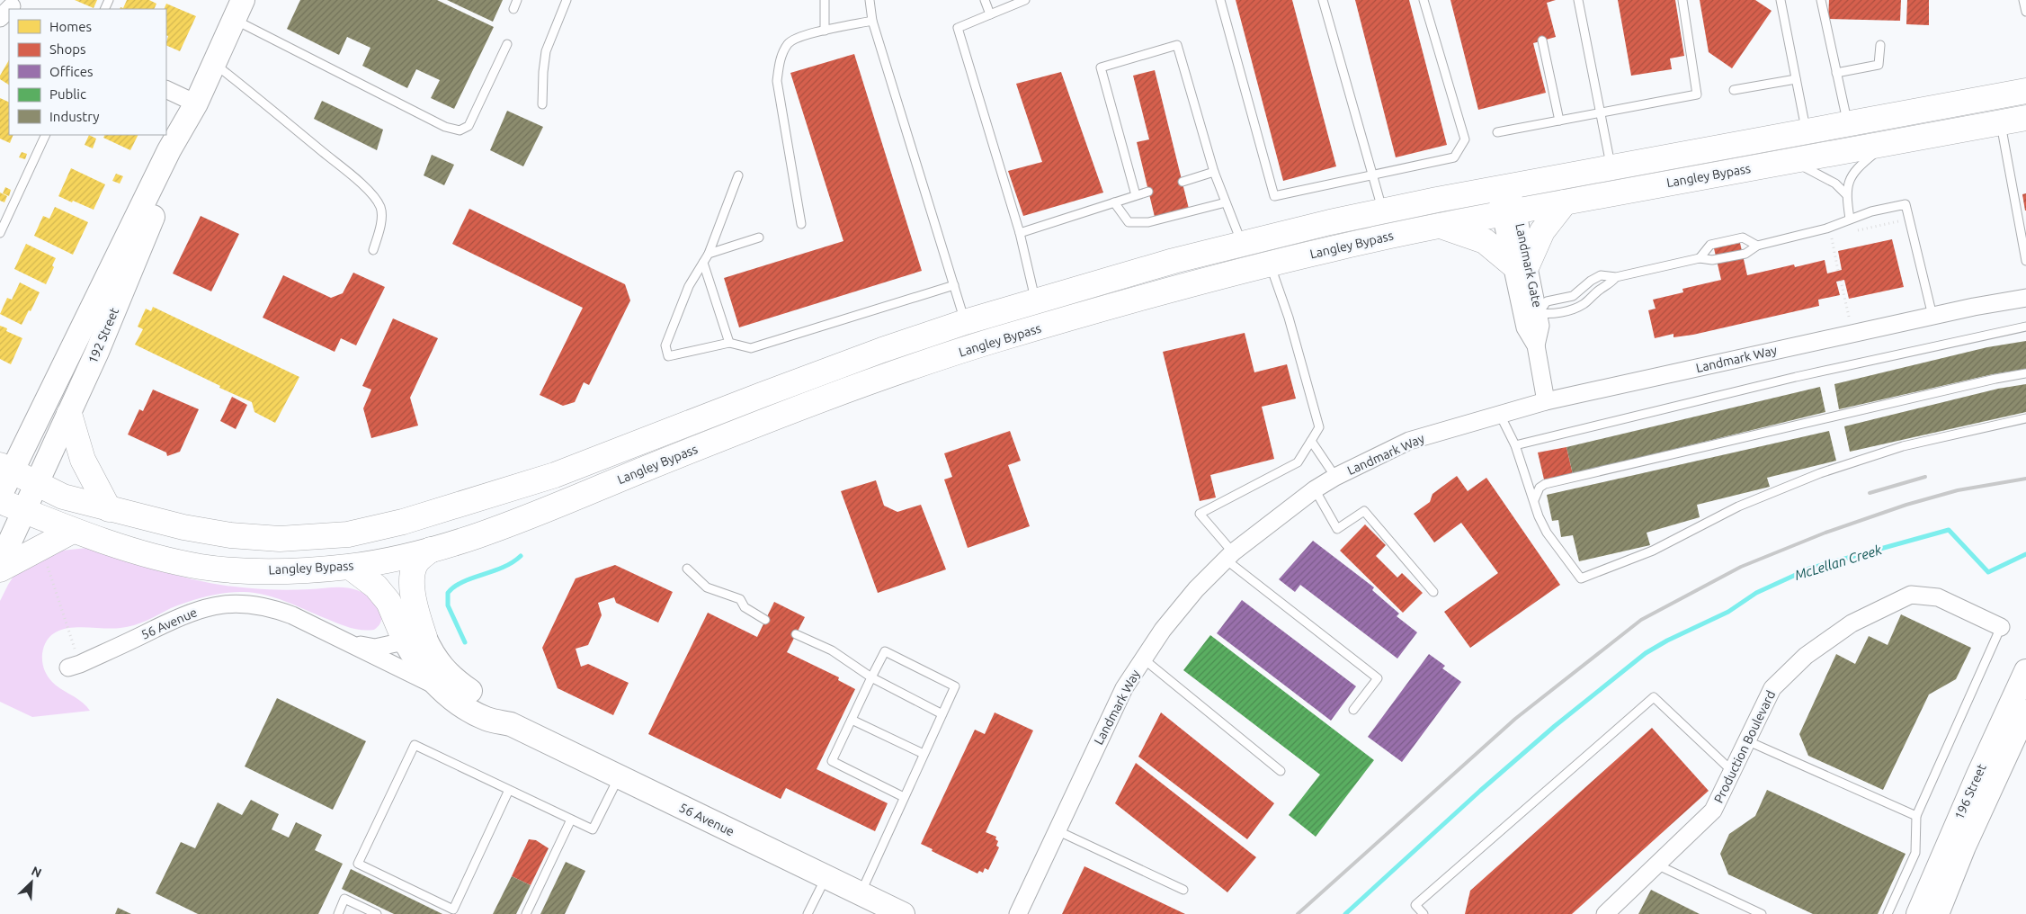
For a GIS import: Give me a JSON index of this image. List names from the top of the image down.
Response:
{
  "streets": {
    "highway": ["Langley Bypass"],
    "main road": ["192 Street", "56 Avenue", "196 Street"],
    "street": ["Landmark Gate", "Landmark Way", "Production Boulevard"]
  },
  "crossings": [
    ["Langley Bypass", "Landmark Gate"],
    ["Langley Bypass", "192 Street"],
    ["Landmark Gate", "Landmark Way"]
  ],
  "water": ["McLellan Creek"],
  "legend": [
    "Homes",
    "Shops",
    "Offices",
    "Public",
    "Industry"
  ],
  "north": "top right"
}
